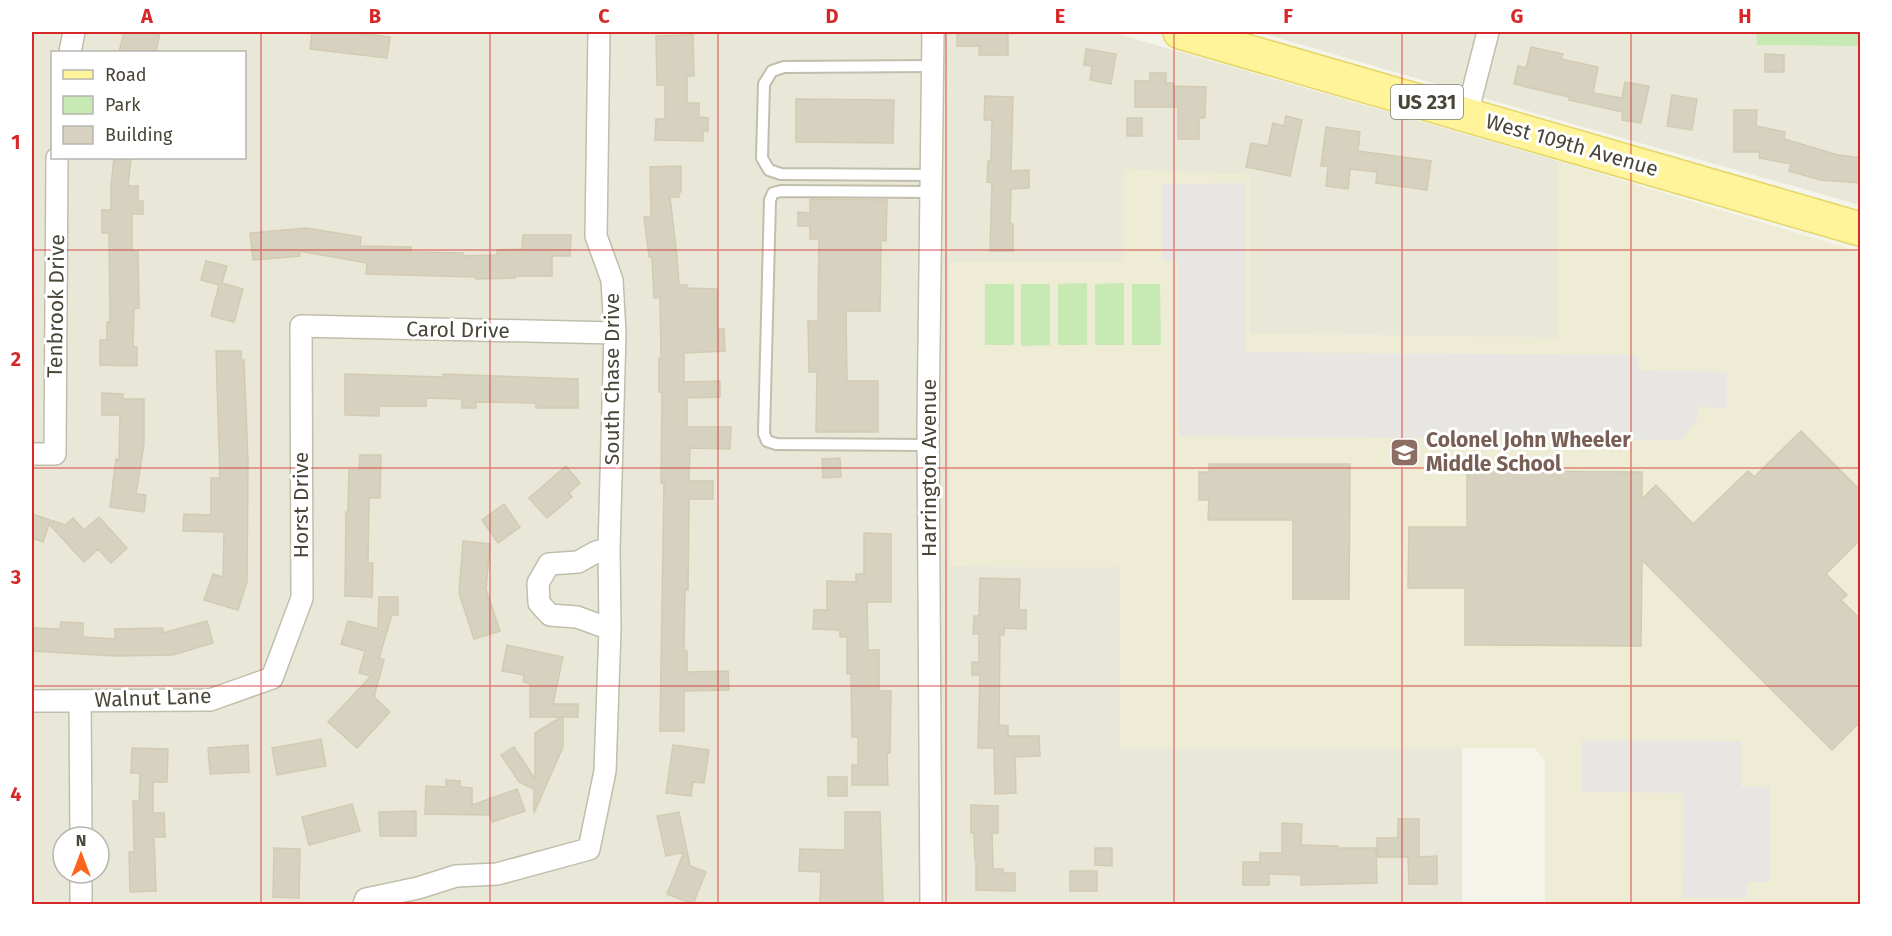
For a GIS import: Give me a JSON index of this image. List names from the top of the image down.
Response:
{
  "streets": {
    "main road": ["US 231", "West 109th Avenue"],
    "street": [
      "Tenbrook Drive",
      "Carol Drive",
      "South Chase Drive",
      "Harrington Avenue",
      "Horst Drive",
      "Walnut Lane"
    ]
  },
  "crossings": [
    ["Carol Drive", "South Chase Drive"],
    ["Carol Drive", "Horst Drive"],
    ["Horst Drive", "Walnut Lane"]
  ],
  "places": {
    "school or university": ["Colonel John Wheeler Middle School"]
  },
  "legend": ["Road", "Park", "Building"],
  "north": "top",
  "grid": {
    "columns": [
      "A",
      "B",
      "C",
      "D",
      "E",
      "F",
      "G",
      "H"
    ],
    "rows": [
      "1",
      "2",
      "3",
      "4"
    ]
  }
}
